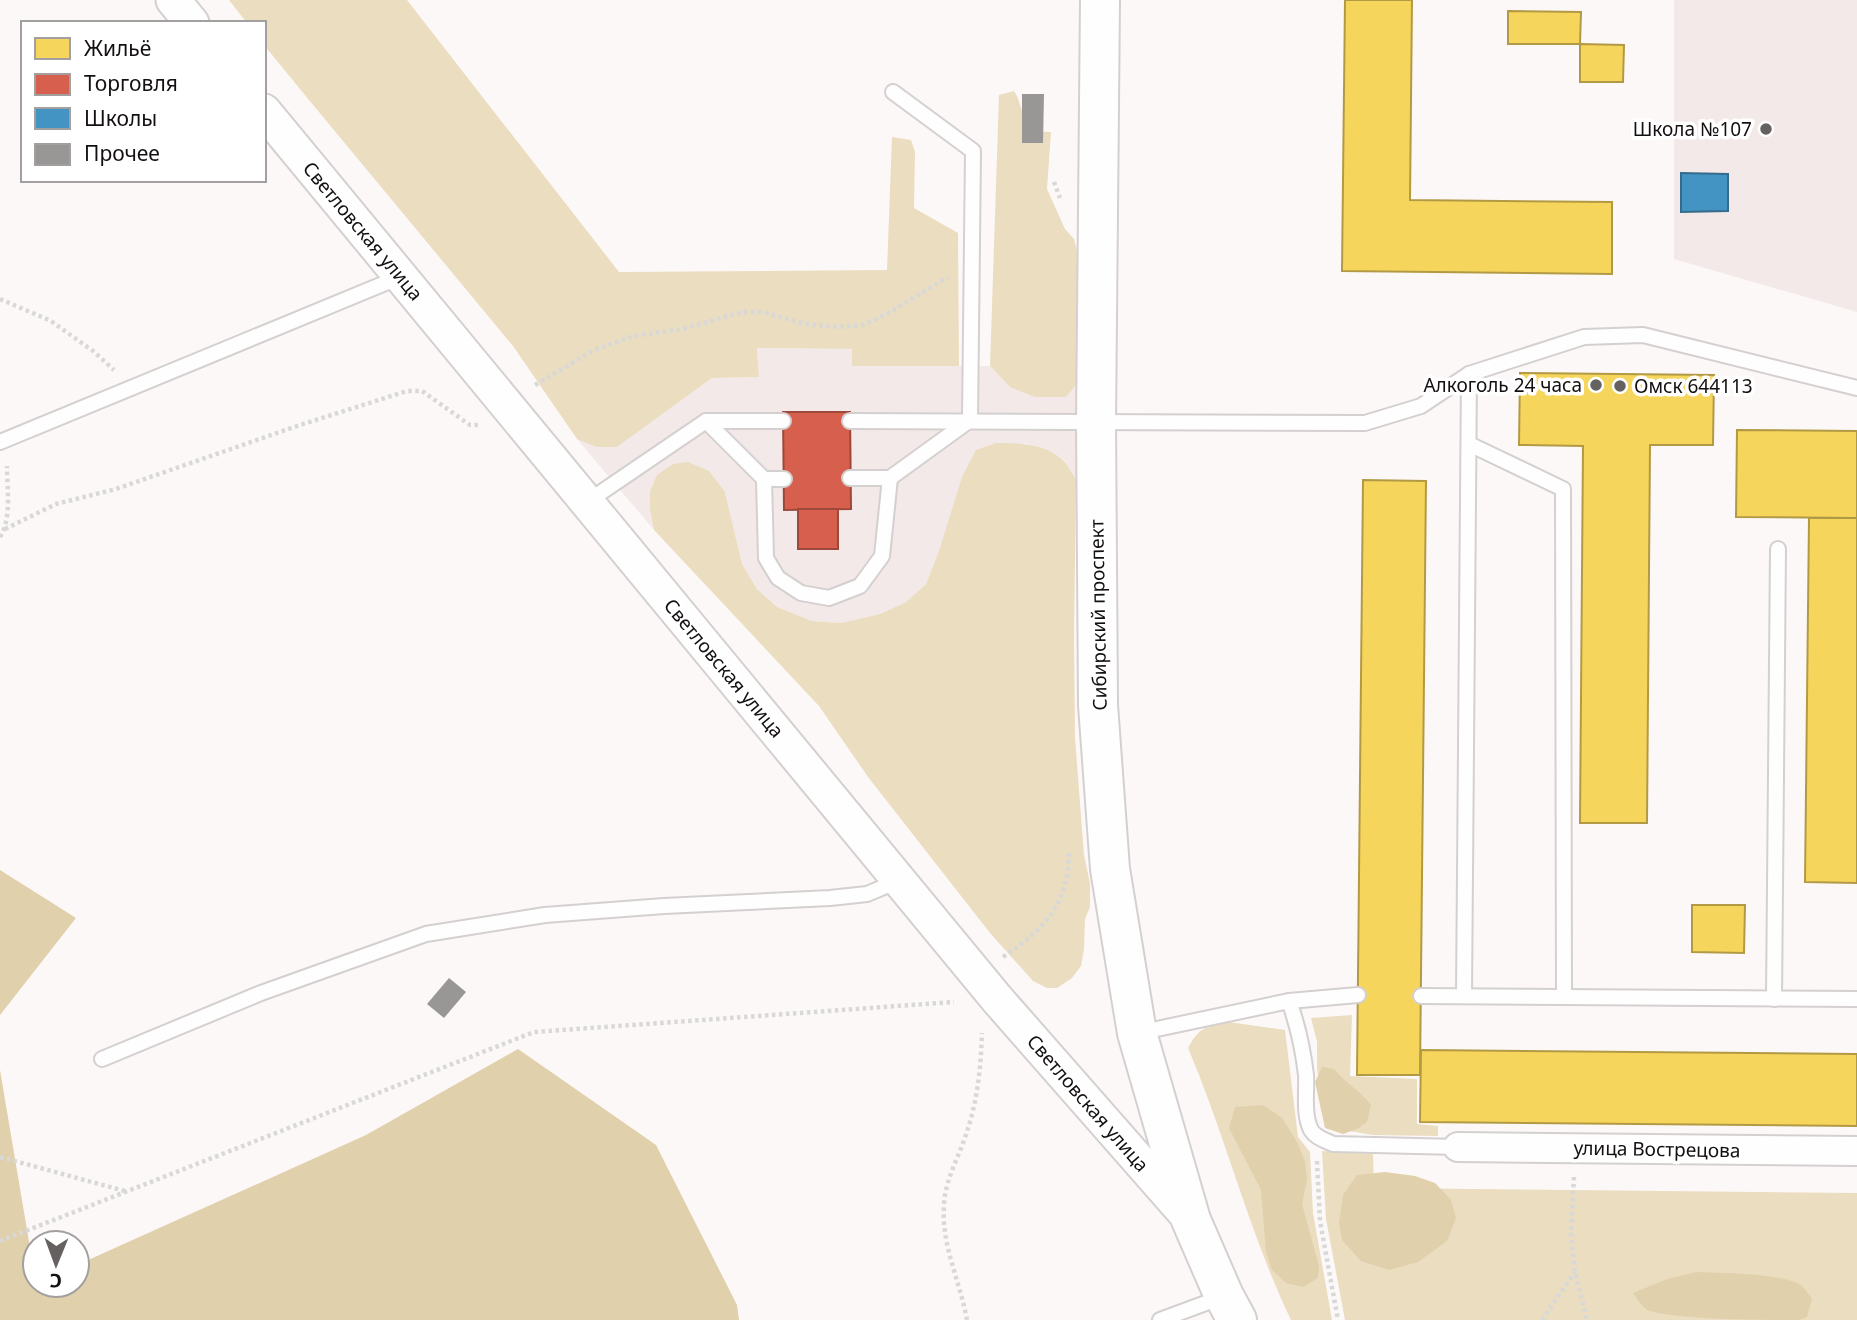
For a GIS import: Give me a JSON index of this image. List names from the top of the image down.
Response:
{
  "streets": {
    "main road": ["Сибирский проспект"],
    "street": ["Светловская улица", "улица Вострецова"]
  },
  "crossings": [
    ["Светловская улица", "Сибирский проспект"]
  ],
  "places": ["Школа №107", "Алкоголь 24 часа", "Омск 644113"],
  "legend": [
    "Жильё",
    "Торговля",
    "Школы",
    "Прочее"
  ],
  "north": "bottom"
}
